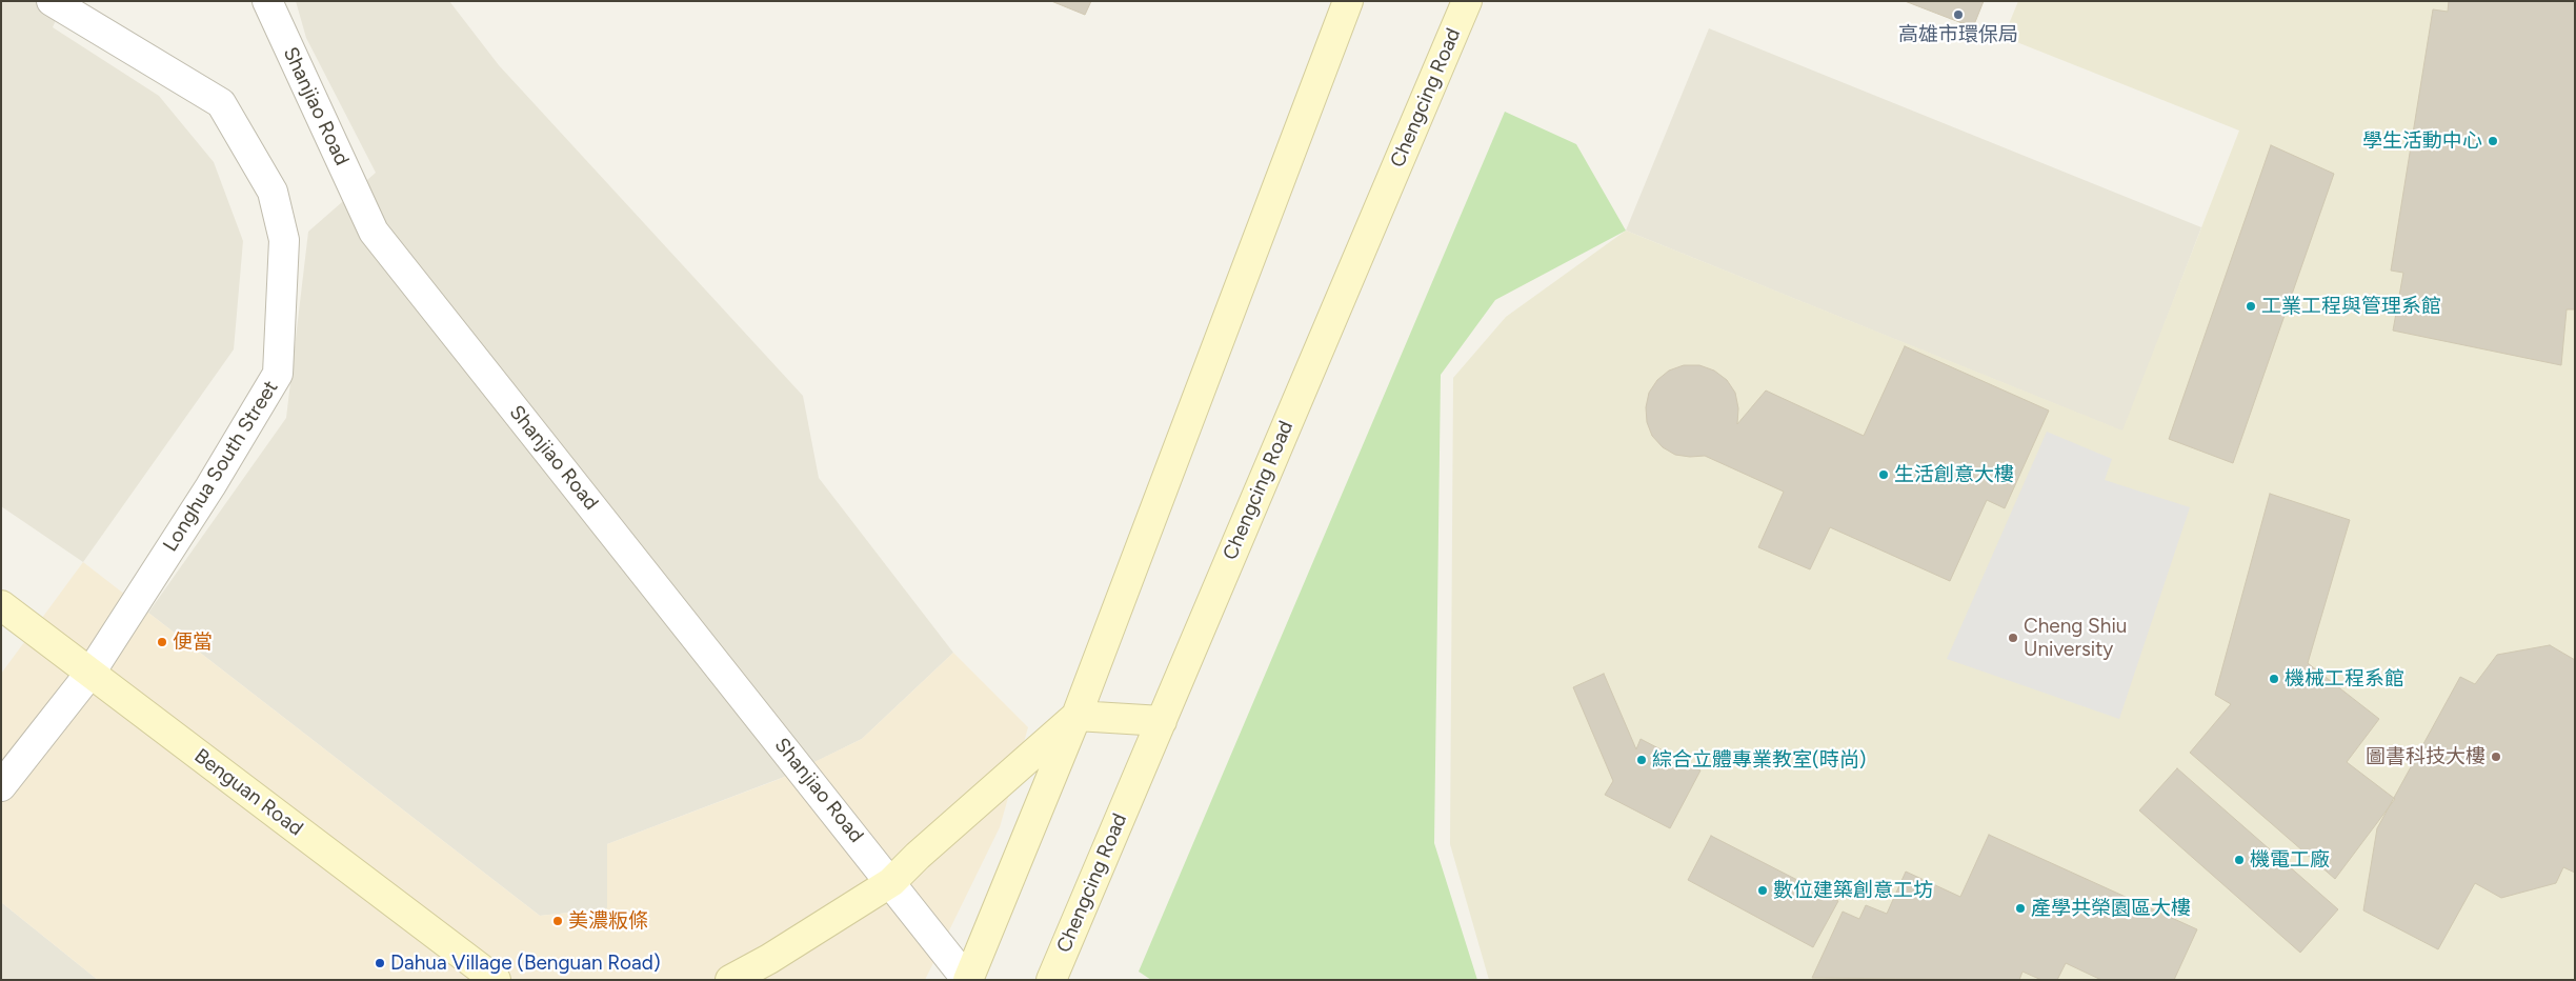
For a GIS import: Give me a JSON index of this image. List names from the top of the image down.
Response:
{
  "streets": {
    "main road": ["Chengcing Road", "Benguan Road"],
    "street": ["Shanjiao Road", "Longhua South Street"]
  },
  "crossings": [
    ["Longhua South Street", "Benguan Road"]
  ],
  "places": [
    "高雄市環保局",
    "學生活動中心",
    "工業工程與管理系館",
    "生活創意大樓",
    "Cheng Shiu University",
    "便當",
    "機械工程系館",
    "圖書科技大樓",
    "綜合立體專業教室(時尚)",
    "機電工廠",
    "數位建築創意工坊",
    "產學共榮園區大樓",
    "美濃粄條",
    "Dahua Village (Benguan Road)"
  ]
}
